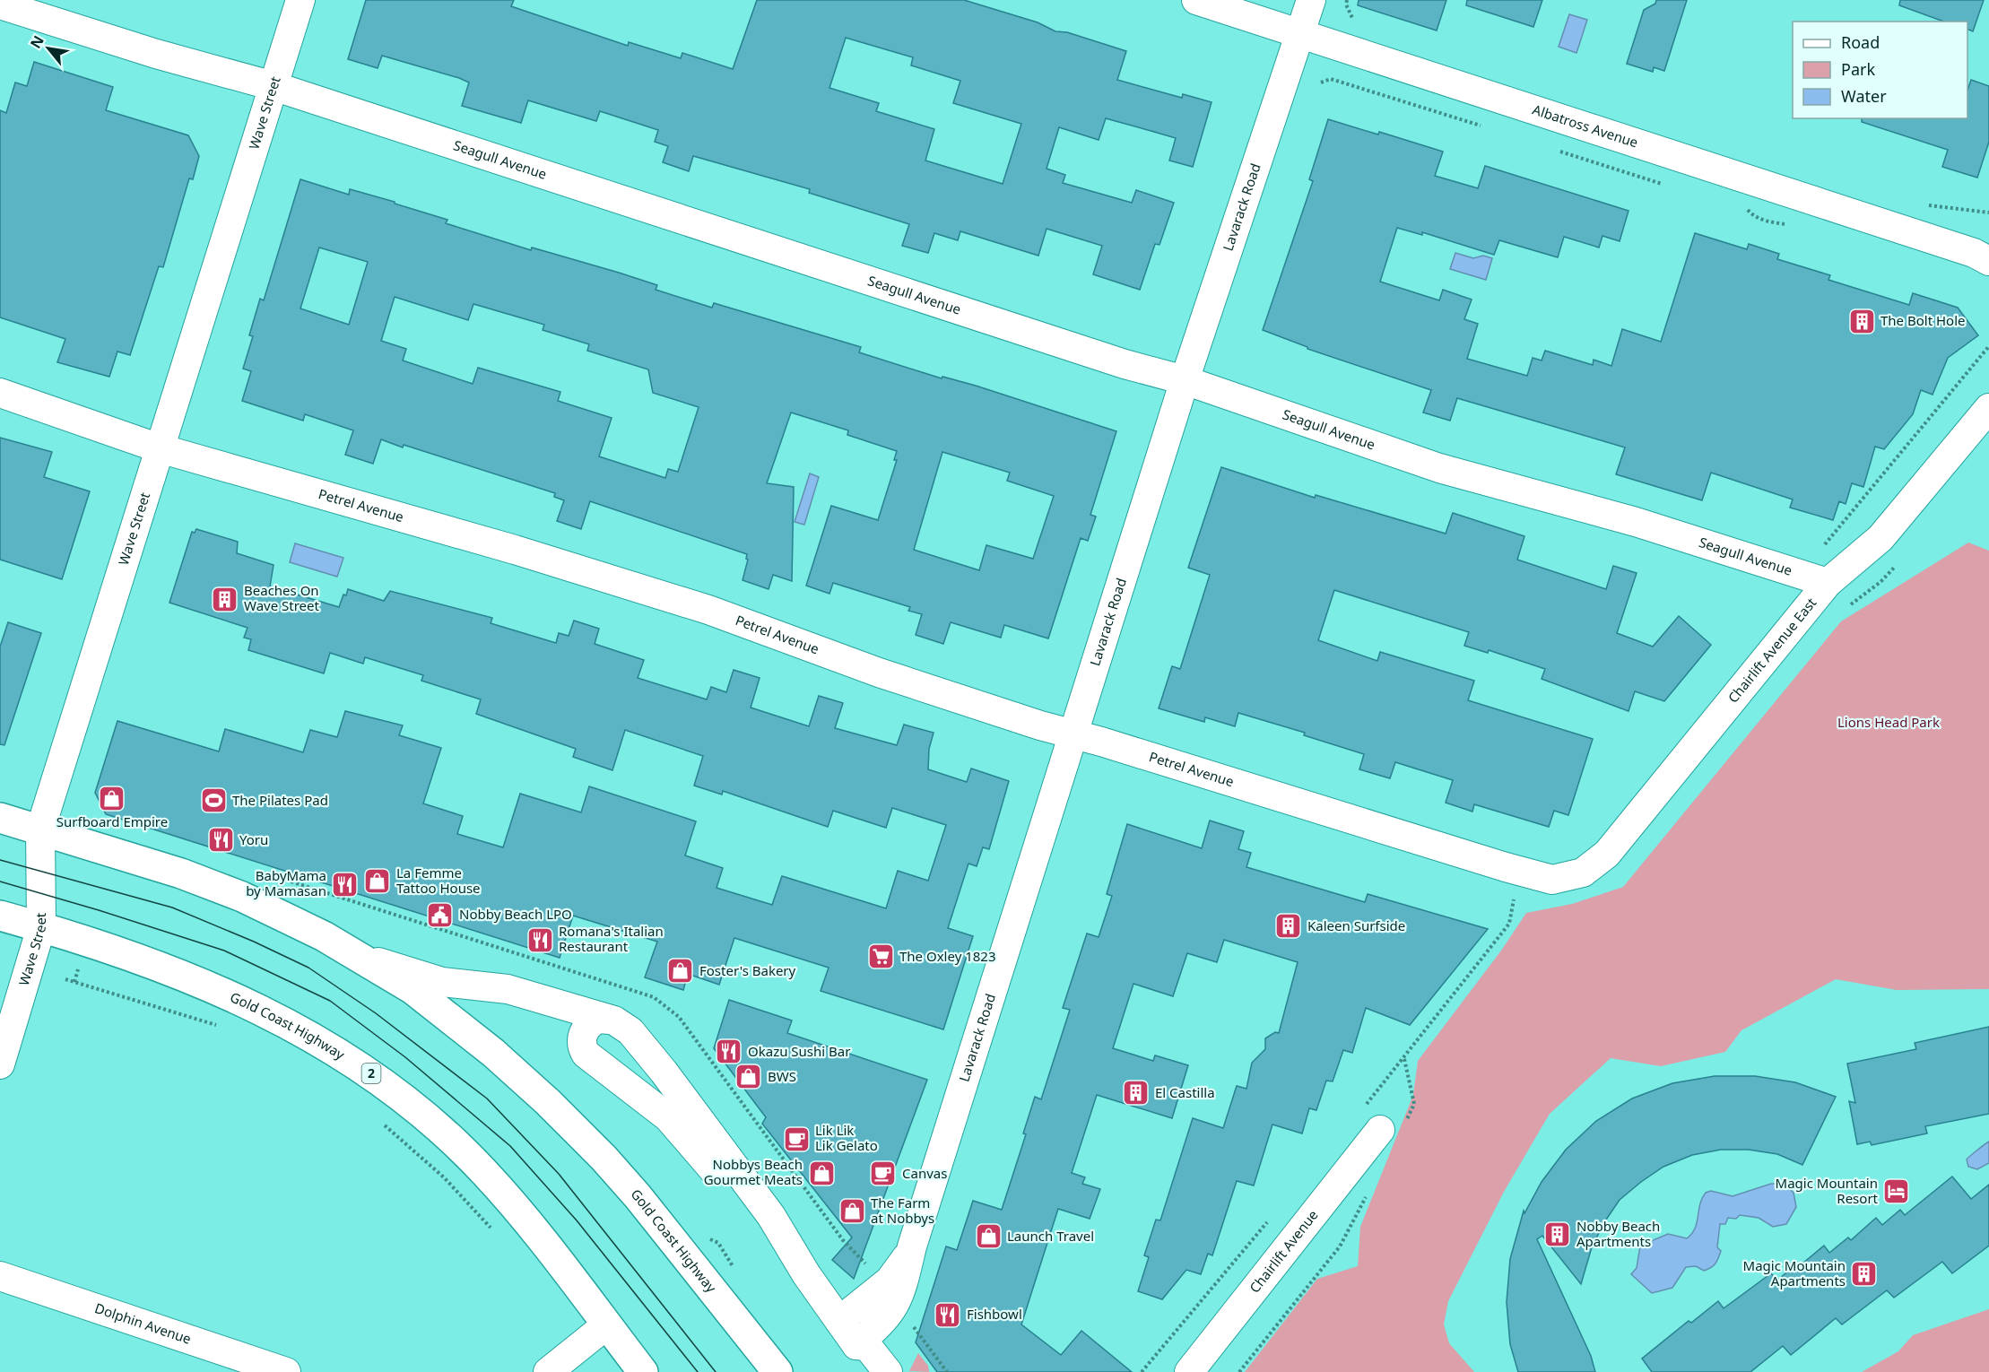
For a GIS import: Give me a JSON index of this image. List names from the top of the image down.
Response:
{
  "streets": {
    "highway": ["Gold Coast Highway", "2"],
    "street": [
      "Wave Street",
      "Albatross Avenue",
      "Seagull Avenue",
      "Lavarack Road",
      "Petrel Avenue",
      "Chairlift Avenue East",
      "Chairlift Avenue",
      "Dolphin Avenue"
    ]
  },
  "crossings": [
    ["Wave Street", "Seagull Avenue"],
    ["Wave Street", "Petrel Avenue"],
    ["Wave Street", "Gold Coast Highway"],
    ["Albatross Avenue", "Lavarack Road"],
    ["Seagull Avenue", "Lavarack Road"],
    ["Seagull Avenue", "Chairlift Avenue East"],
    ["Lavarack Road", "Petrel Avenue"],
    ["Lavarack Road", "Gold Coast Highway"],
    ["Petrel Avenue", "Chairlift Avenue East"]
  ],
  "parks": ["Lions Head Park"],
  "places": {
    "building": [
      "The Bolt Hole",
      "Beaches On Wave Street",
      "Kaleen Surfside",
      "El Castilla",
      "Nobby Beach Apartments",
      "Magic Mountain Apartments"
    ],
    "shop": [
      "Surfboard Empire",
      "La Femme Tattoo House",
      "Foster's Bakery",
      "BWS",
      "Nobbys Beach Gourmet Meats",
      "The Farm at Nobbys",
      "Launch Travel"
    ],
    "sports": ["The Pilates Pad"],
    "restaurant": [
      "Yoru",
      "BabyMama by Mamasan",
      "Romana's Italian Restaurant",
      "Okazu Sushi Bar",
      "Fishbowl"
    ],
    "public building": ["Nobby Beach LPO"],
    "supermarket": ["The Oxley 1823"],
    "cafe": ["Lik Lik Lik Gelato", "Canvas"],
    "hotel": ["Magic Mountain Resort"]
  },
  "legend": ["Road", "Park", "Water"],
  "north": "top left"
}
